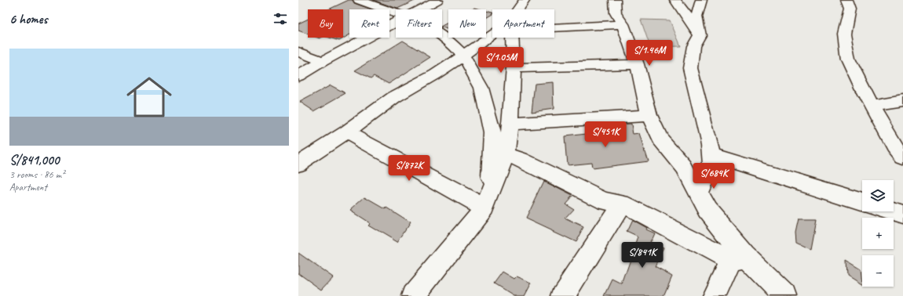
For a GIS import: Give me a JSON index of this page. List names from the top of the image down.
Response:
{
  "page": {
    "heading": "6 homes",
    "chip": [
      "Buy",
      "Rent",
      "Filters",
      "New",
      "Apartment"
    ],
    "list": [
      {
        "name": "S/841,000",
        "note": "3 rooms · 86 m² · Apartment"
      }
    ],
    "price": [
      "S/1.46M",
      "S/1.05M",
      "S/451K",
      "S/872K",
      "S/684K",
      "S/841K"
    ],
    "map_buttons": ["+", "−"]
  }
}
